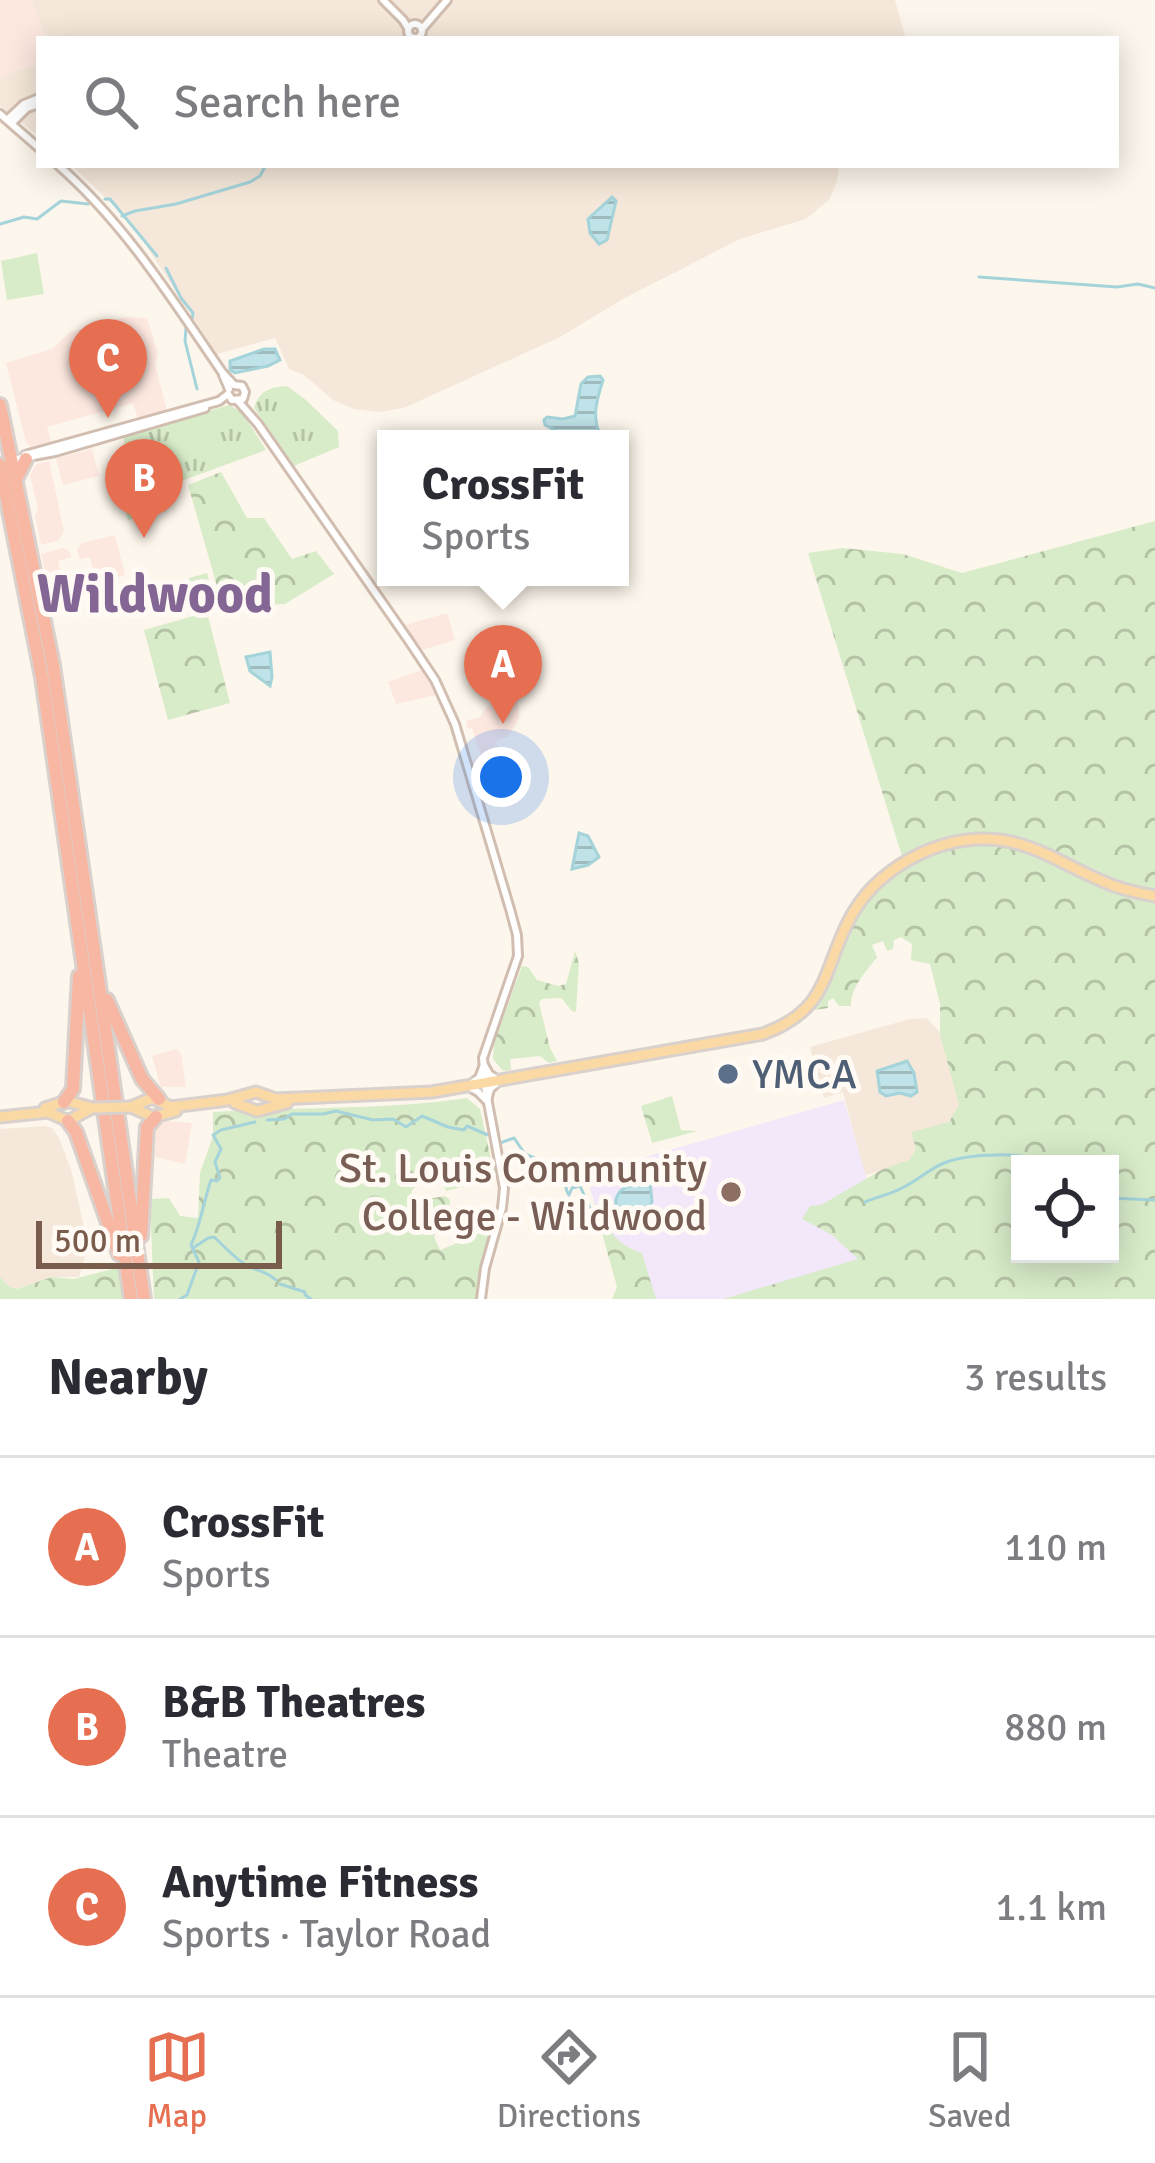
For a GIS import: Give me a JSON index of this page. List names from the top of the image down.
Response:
{
  "districts": ["Wildwood"],
  "places": ["YMCA", "St. Louis Community College - Wildwood"],
  "scale_bar": "500 m",
  "page": {
    "search": "Search here",
    "pins": ["C", "B", "A"],
    "popup": ["CrossFit", "Sports"],
    "scale": "500 m",
    "heading": ["Nearby", "3 results"],
    "list": [
      {
        "mark": "A",
        "name": "CrossFit",
        "note": "Sports",
        "value": "110 m"
      },
      {
        "mark": "B",
        "name": "B&B Theatres",
        "note": "Theatre",
        "value": "880 m"
      },
      {
        "mark": "C",
        "name": "Anytime Fitness",
        "note": "Sports · Taylor Road",
        "value": "1.1 km"
      }
    ],
    "nav": ["Map", "Directions", "Saved"]
  }
}
